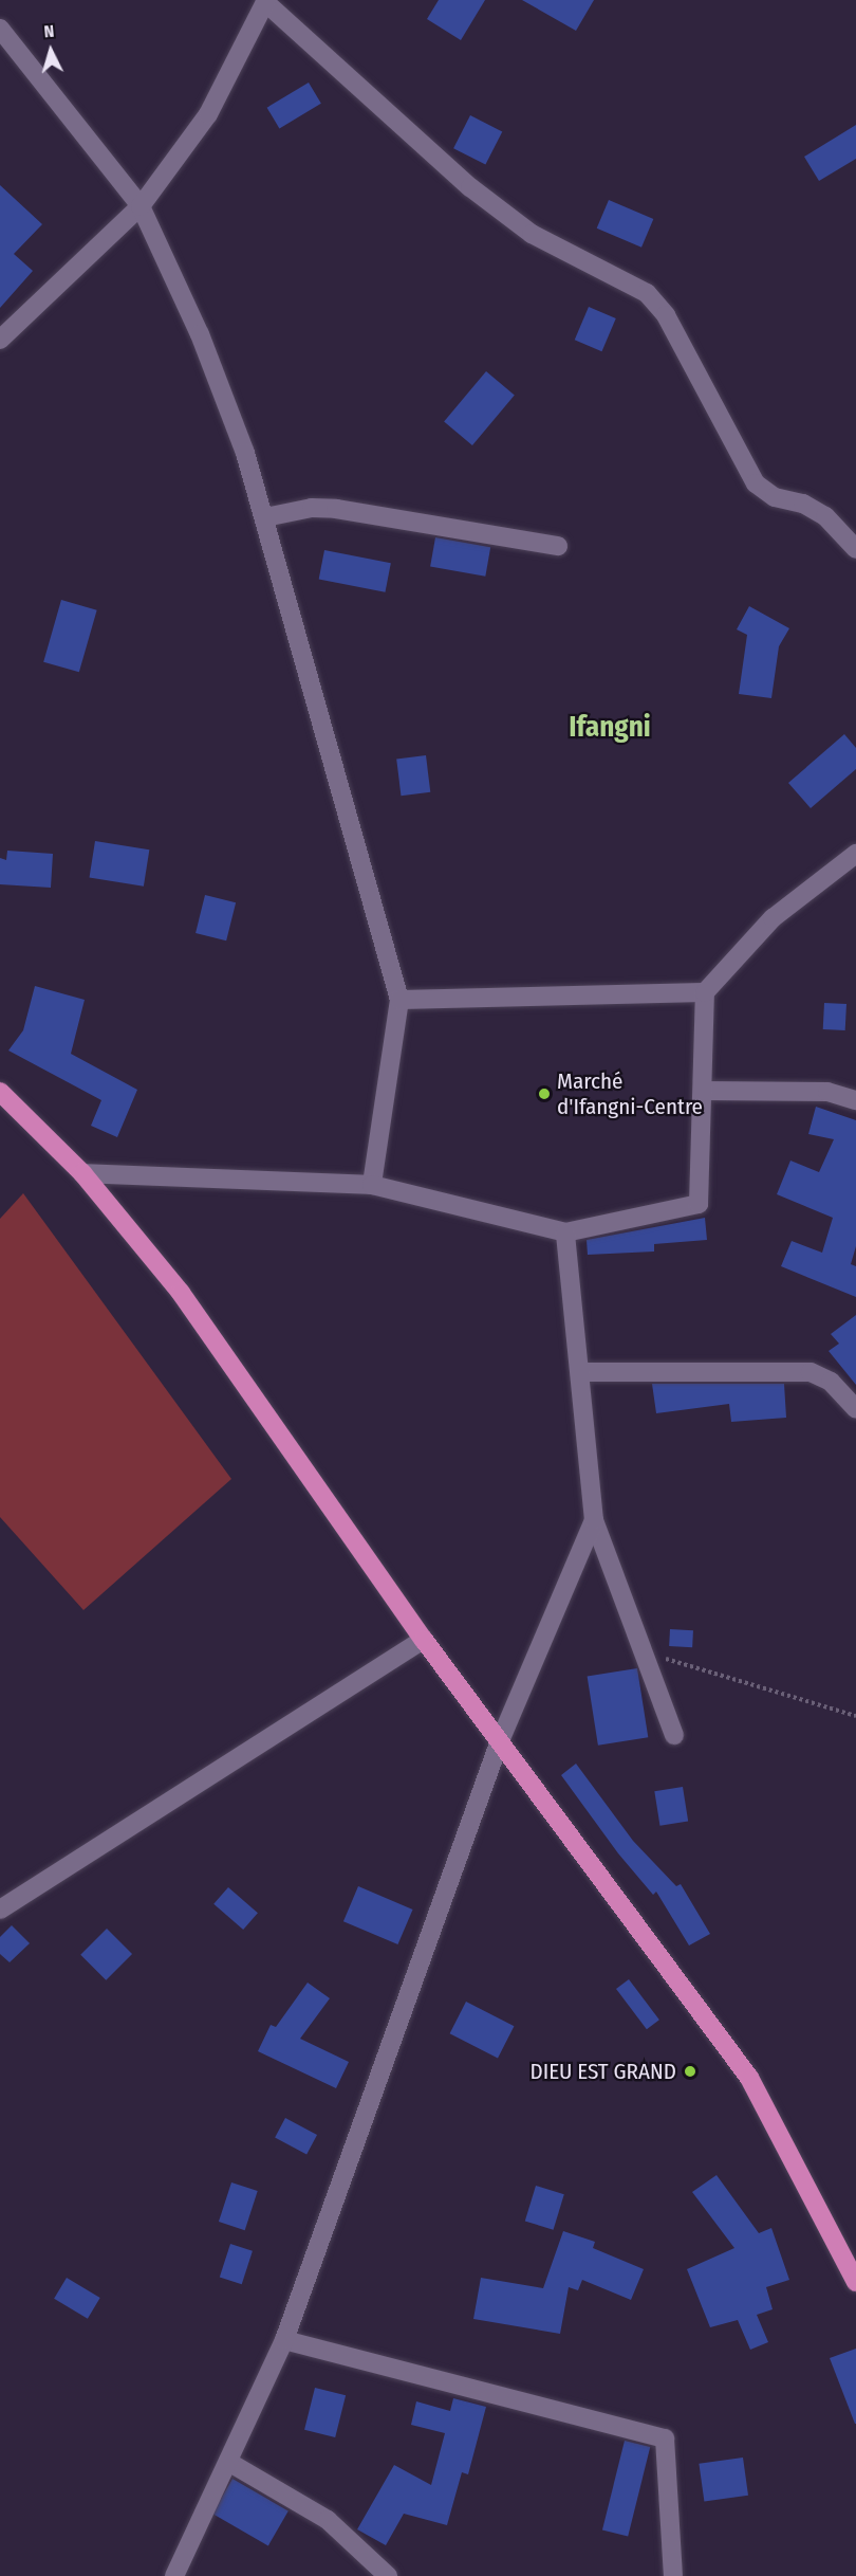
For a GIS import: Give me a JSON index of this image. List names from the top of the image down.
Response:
{
  "districts": ["Ifangni"],
  "places": ["Marché d'Ifangni-Centre", "DIEU EST GRAND"],
  "north": "top"
}
